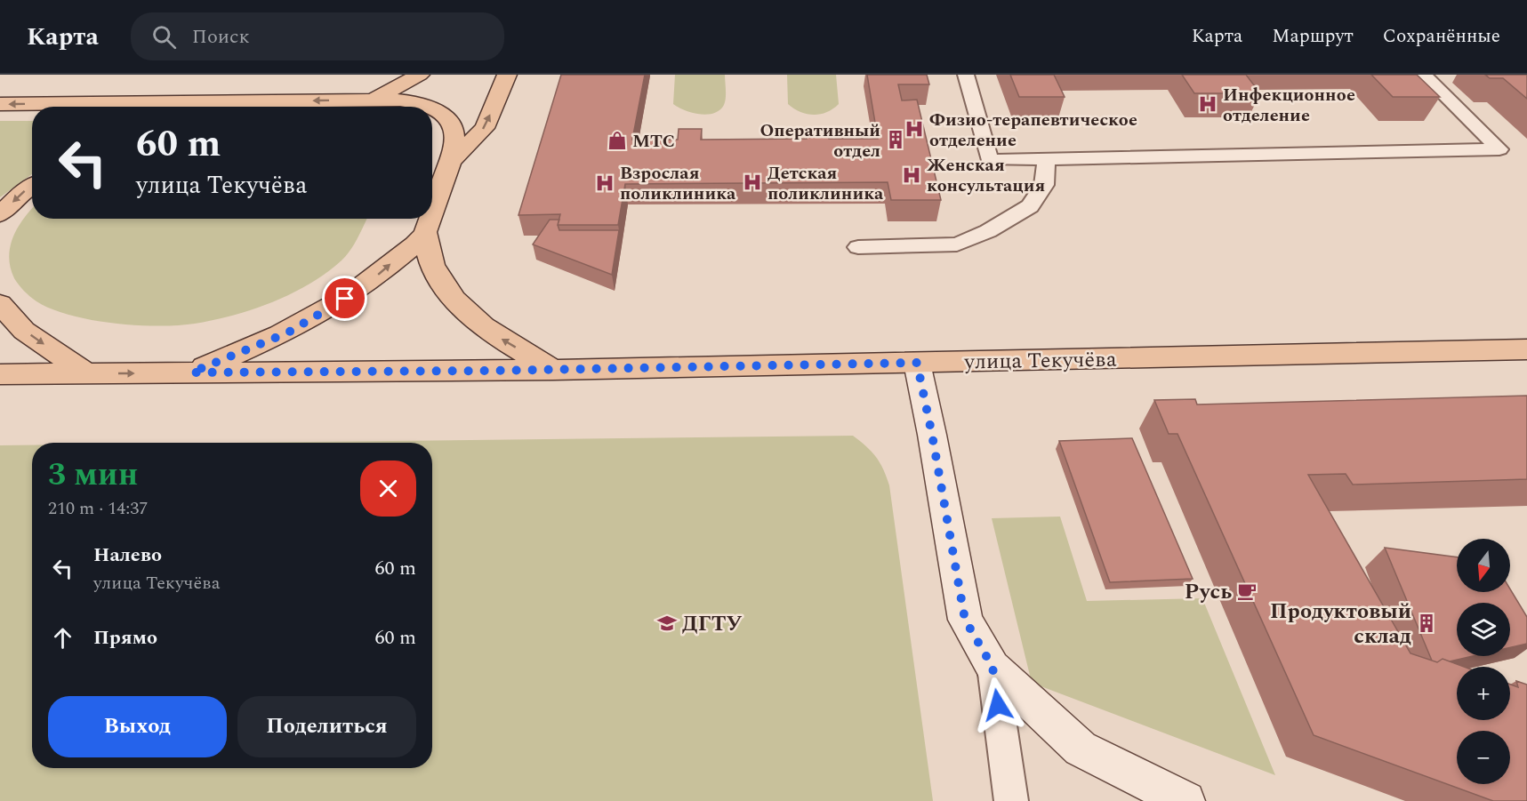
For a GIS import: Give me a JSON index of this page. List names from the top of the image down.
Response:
{
  "streets": {
    "main road": ["улица Текучёва"]
  },
  "places": {
    "hospital": [
      "Инфекционное отделение",
      "Физио-терапевтическое отделение",
      "Женская консультация",
      "Детская поликлиника",
      "Взрослая поликлиника"
    ],
    "building": ["Оперативный отдел", "Продуктовый склад"],
    "shop": ["МТС"],
    "cafe": ["Русь"],
    "school or university": ["ДГТУ"]
  },
  "north": "bottom",
  "page": {
    "header": "Карта",
    "search": "Поиск",
    "nav": ["Карта", "Маршрут", "Сохранённые"],
    "turn": ["60 m", "улица Текучёва"],
    "heading": ["3 мин", "210 m · 14:37"],
    "list": [
      {
        "name": "Налево",
        "note": "улица Текучёва",
        "value": "60 m"
      },
      {
        "name": "Прямо",
        "value": "60 m"
      }
    ],
    "map_buttons": ["+", "−"],
    "buttons": ["Выход", "Поделиться"]
  }
}
